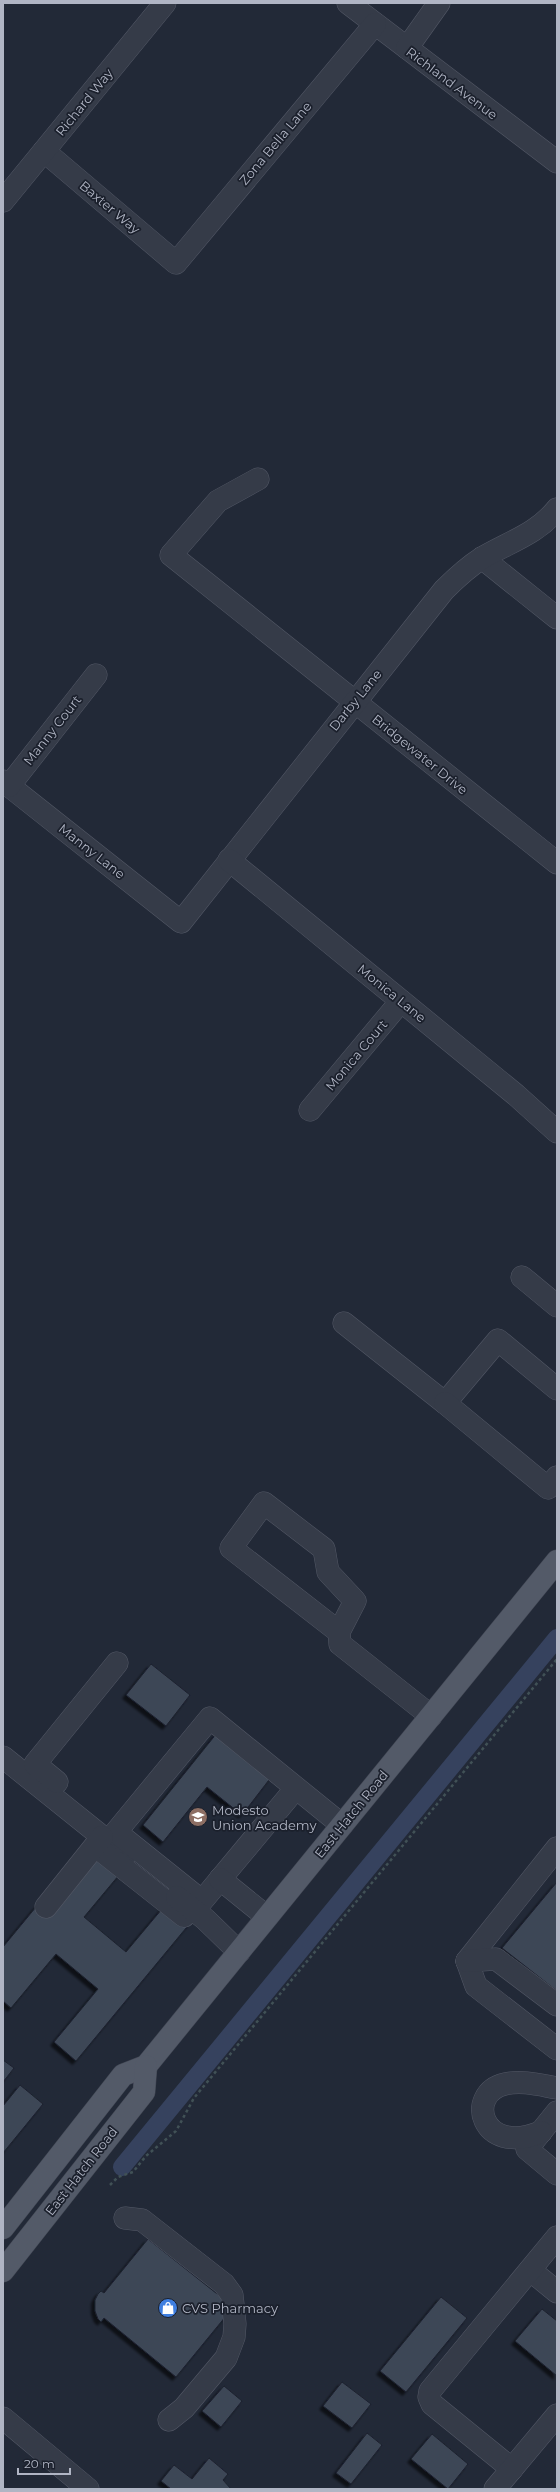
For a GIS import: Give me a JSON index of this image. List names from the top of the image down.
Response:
{
  "streets": {
    "main road": ["East Hatch Road"],
    "street": [
      "Richland Avenue",
      "Richard Way",
      "Zona Bella Lane",
      "Baxter Way",
      "Darby Lane",
      "Manny Court",
      "Bridgewater Drive",
      "Manny Lane",
      "Monica Lane",
      "Monica Court"
    ]
  },
  "crossings": [
    ["Richland Avenue", "Zona Bella Lane"],
    ["Richard Way", "Baxter Way"],
    ["Zona Bella Lane", "Baxter Way"],
    ["Darby Lane", "Bridgewater Drive"],
    ["Darby Lane", "Manny Lane"],
    ["Darby Lane", "Monica Lane"],
    ["Manny Court", "Manny Lane"],
    ["Monica Lane", "Monica Court"]
  ],
  "places": {
    "school or university": ["Modesto Union Academy"],
    "shop": ["CVS Pharmacy"]
  },
  "scale_bar": "20 m"
}
